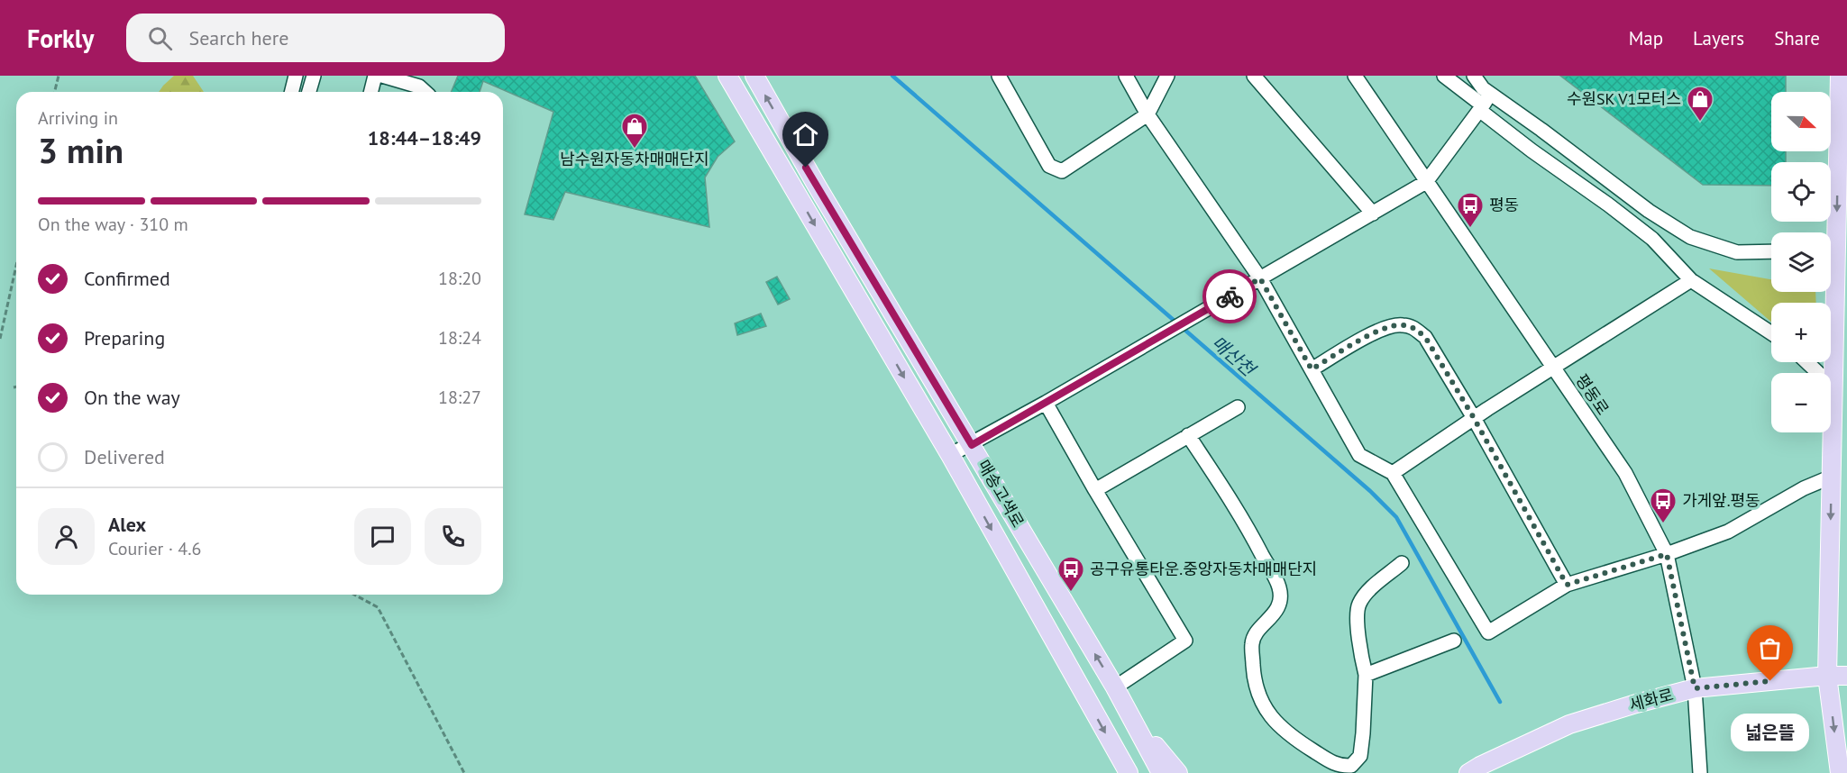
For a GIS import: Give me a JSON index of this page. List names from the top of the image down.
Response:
{
  "streets": {
    "main road": ["매송고색로", "세화로"],
    "street": ["평동로"]
  },
  "crossings": [
    ["평동로", "세화로"]
  ],
  "water": ["매산천"],
  "places": {
    "shop": ["수원SK V1모터스", "남수원자동차매매단지"],
    "bus stop": ["평동", "가게앞.평동", "공구유통타운.중앙자동차매매단지"],
    "other": ["넓은뜰"]
  },
  "north": "right",
  "page": {
    "header": "Forkly",
    "search": "Search here",
    "nav": ["Map", "Layers", "Share"],
    "map_buttons": ["+", "−"],
    "heading": ["3 min", "Arriving in", "18:44–18:49"],
    "panel": ["Alex", "Courier · 4.6"],
    "bar": "On the way · 310 m",
    "list": [
      ["Confirmed", "18:20"],
      ["Preparing", "18:24"],
      ["On the way", "18:27"],
      "Delivered"
    ],
    "bubble": "넓은뜰"
  }
}
